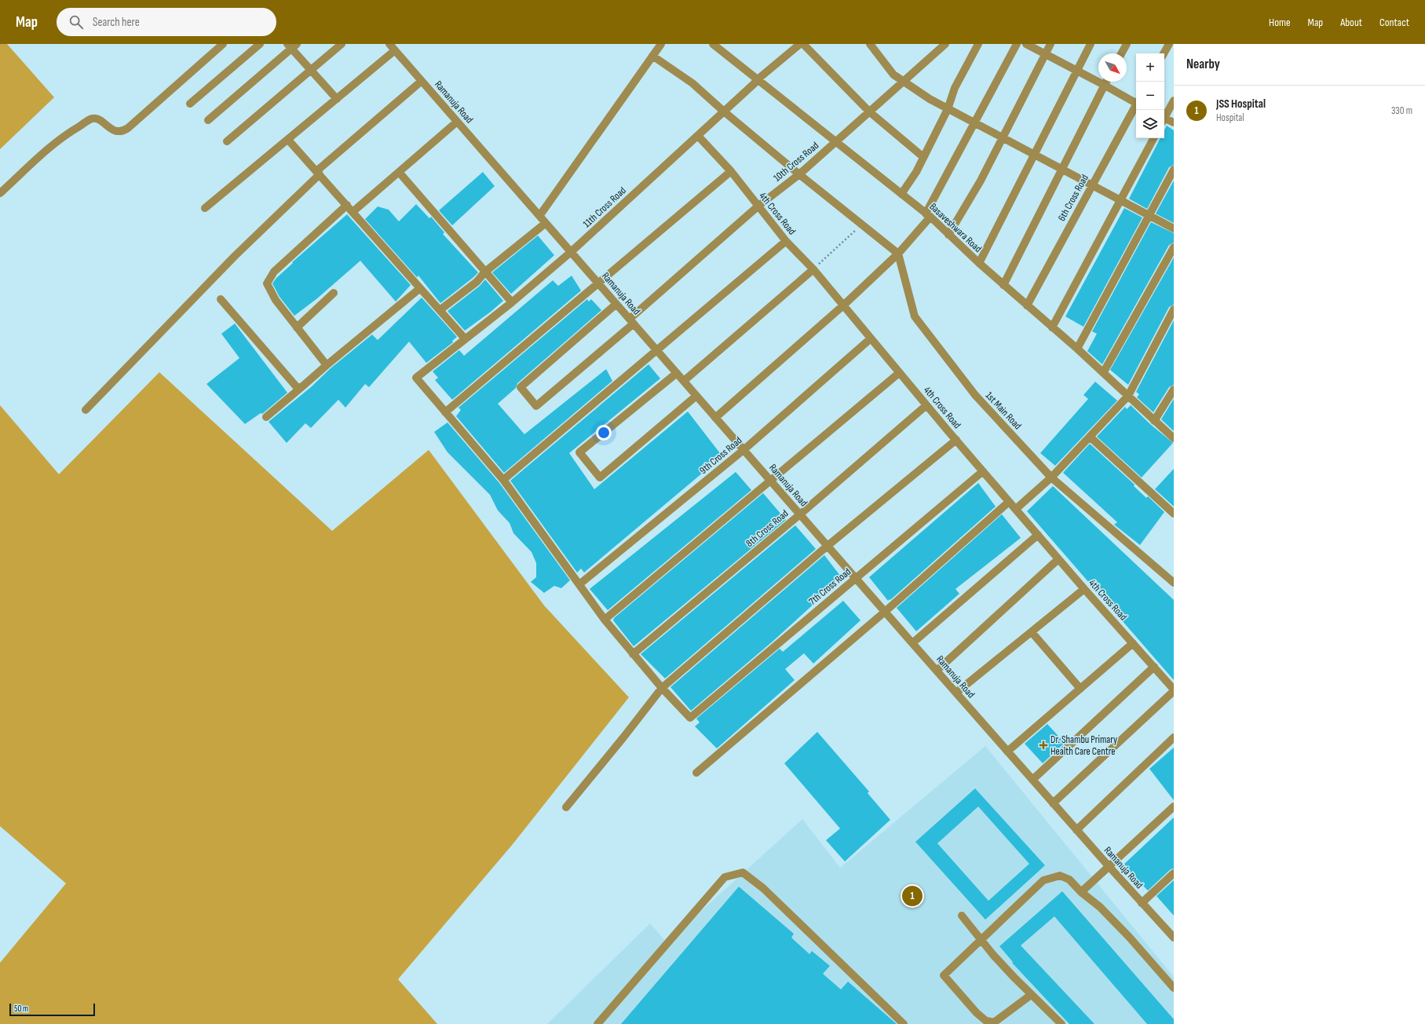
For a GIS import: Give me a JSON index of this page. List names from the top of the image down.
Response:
{
  "streets": {
    "street": [
      "Ramanuja Road",
      "10th Cross Road",
      "6th Cross Road",
      "11th Cross Road",
      "4th Cross Road",
      "Basaveshwara Road",
      "1st Main Road",
      "9th Cross Road",
      "8th Cross Road",
      "7th Cross Road"
    ]
  },
  "crossings": [
    ["Ramanuja Road", "10th Cross Road"],
    ["Ramanuja Road", "11th Cross Road"],
    ["Ramanuja Road", "9th Cross Road"],
    ["Ramanuja Road", "8th Cross Road"],
    ["Ramanuja Road", "7th Cross Road"],
    ["10th Cross Road", "4th Cross Road"],
    ["10th Cross Road", "Basaveshwara Road"],
    ["6th Cross Road", "Basaveshwara Road"],
    ["11th Cross Road", "4th Cross Road"],
    ["11th Cross Road", "Basaveshwara Road"],
    ["4th Cross Road", "9th Cross Road"],
    ["4th Cross Road", "8th Cross Road"],
    ["4th Cross Road", "7th Cross Road"]
  ],
  "places": {
    "health": ["Dr. Shambu Primary Health Care Centre"]
  },
  "scale_bar": "50 m",
  "north": "bottom right",
  "page": {
    "header": "Map",
    "search": "Search here",
    "nav": [
      "Home",
      "Map",
      "About",
      "Contact"
    ],
    "heading": "Nearby",
    "map_buttons": ["+", "−"],
    "list": [
      {
        "mark": "1",
        "name": "JSS Hospital",
        "note": "Hospital",
        "value": "330 m"
      }
    ],
    "pins": "1",
    "scale": "50 m"
  }
}
